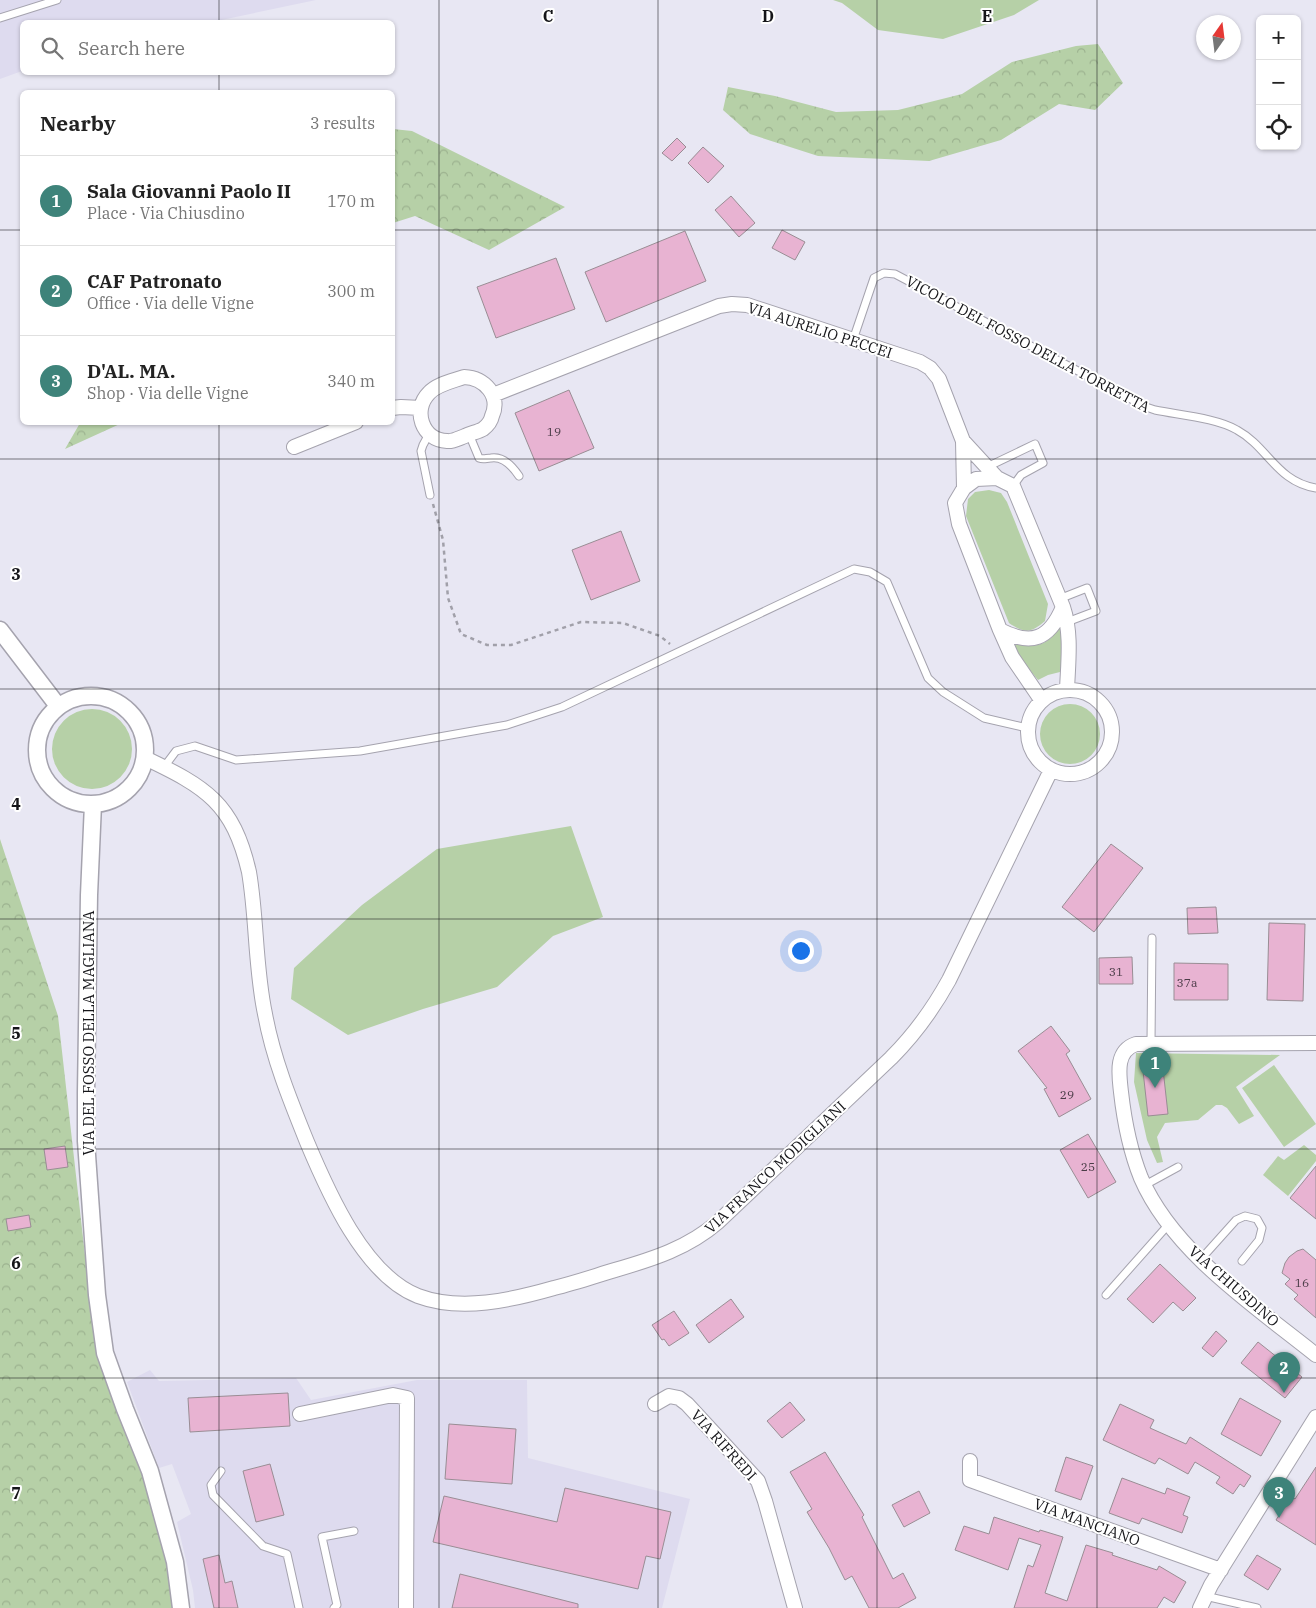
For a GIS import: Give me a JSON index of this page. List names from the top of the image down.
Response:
{
  "streets": {
    "street": [
      "VIA AURELIO PECCEI",
      "VIA DEL FOSSO DELLA MAGLIANA",
      "VIA FRANCO MODIGLIANI",
      "VIA CHIUSDINO",
      "VIA RIFREDI",
      "VIA MANCIANO"
    ],
    "lane": ["VICOLO DEL FOSSO DELLA TORRETTA"]
  },
  "crossings": [
    ["VIA AURELIO PECCEI", "VICOLO DEL FOSSO DELLA TORRETTA"],
    ["VIA AURELIO PECCEI", "VIA FRANCO MODIGLIANI"],
    ["VIA DEL FOSSO DELLA MAGLIANA", "VIA FRANCO MODIGLIANI"]
  ],
  "house_numbers": [
    "19",
    "31",
    "37a",
    "29",
    "25",
    "16"
  ],
  "north": "top",
  "page": {
    "map_buttons": ["+", "−"],
    "search": "Search here",
    "heading": ["Nearby", "3 results"],
    "list": [
      {
        "mark": "1",
        "name": "Sala Giovanni Paolo II",
        "note": "Place · Via Chiusdino",
        "value": "170 m"
      },
      {
        "mark": "2",
        "name": "CAF Patronato",
        "note": "Office · Via delle Vigne",
        "value": "300 m"
      },
      {
        "mark": "3",
        "name": "D'AL. MA.",
        "note": "Shop · Via delle Vigne",
        "value": "340 m"
      }
    ],
    "pins": ["1", "2", "3"]
  },
  "grid": {
    "columns": ["C", "D", "E"],
    "rows": [
      "3",
      "4",
      "5",
      "6",
      "7"
    ]
  }
}
